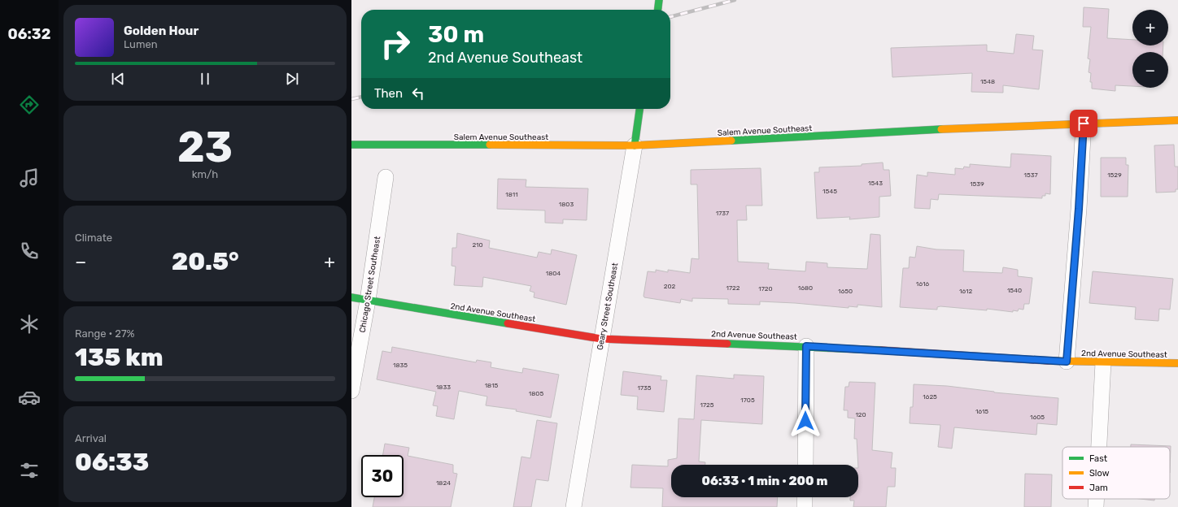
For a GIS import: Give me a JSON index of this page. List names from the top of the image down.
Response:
{
  "streets": {
    "street": [
      "Salem Avenue Southeast",
      "Chicago Street Southeast",
      "Geary Street Southeast",
      "2nd Avenue Southeast"
    ]
  },
  "crossings": [
    ["Salem Avenue Southeast", "Geary Street Southeast"],
    ["Chicago Street Southeast", "2nd Avenue Southeast"],
    ["Geary Street Southeast", "2nd Avenue Southeast"]
  ],
  "house_numbers": [
    "1548",
    "1537",
    "1529",
    "1543",
    "1539",
    "1545",
    "1811",
    "1803",
    "1737",
    "210",
    "1804",
    "1616",
    "202",
    "1722",
    "1680",
    "1720",
    "1540",
    "1650",
    "1612",
    "1835",
    "1815",
    "1833",
    "1735",
    "1805",
    "1625",
    "1705",
    "1725",
    "1615",
    "120",
    "1605",
    "1824"
  ],
  "legend": ["Fast", "Slow", "Jam"],
  "page": {
    "tabs": "06:32",
    "map_buttons": ["+", "−"],
    "turn": ["30 m", "2nd Avenue Southeast"],
    "song": ["Golden Hour", "Lumen"],
    "then": "Then",
    "tile": [
      ["23", "km/h"],
      "Climate",
      ["Range · 27%", "135 km"],
      ["Arrival", "06:33"]
    ],
    "heat": ["−", "20.5°", "+"],
    "limit": "30",
    "trip": "06:33 · 1 min · 200 m"
  }
}
